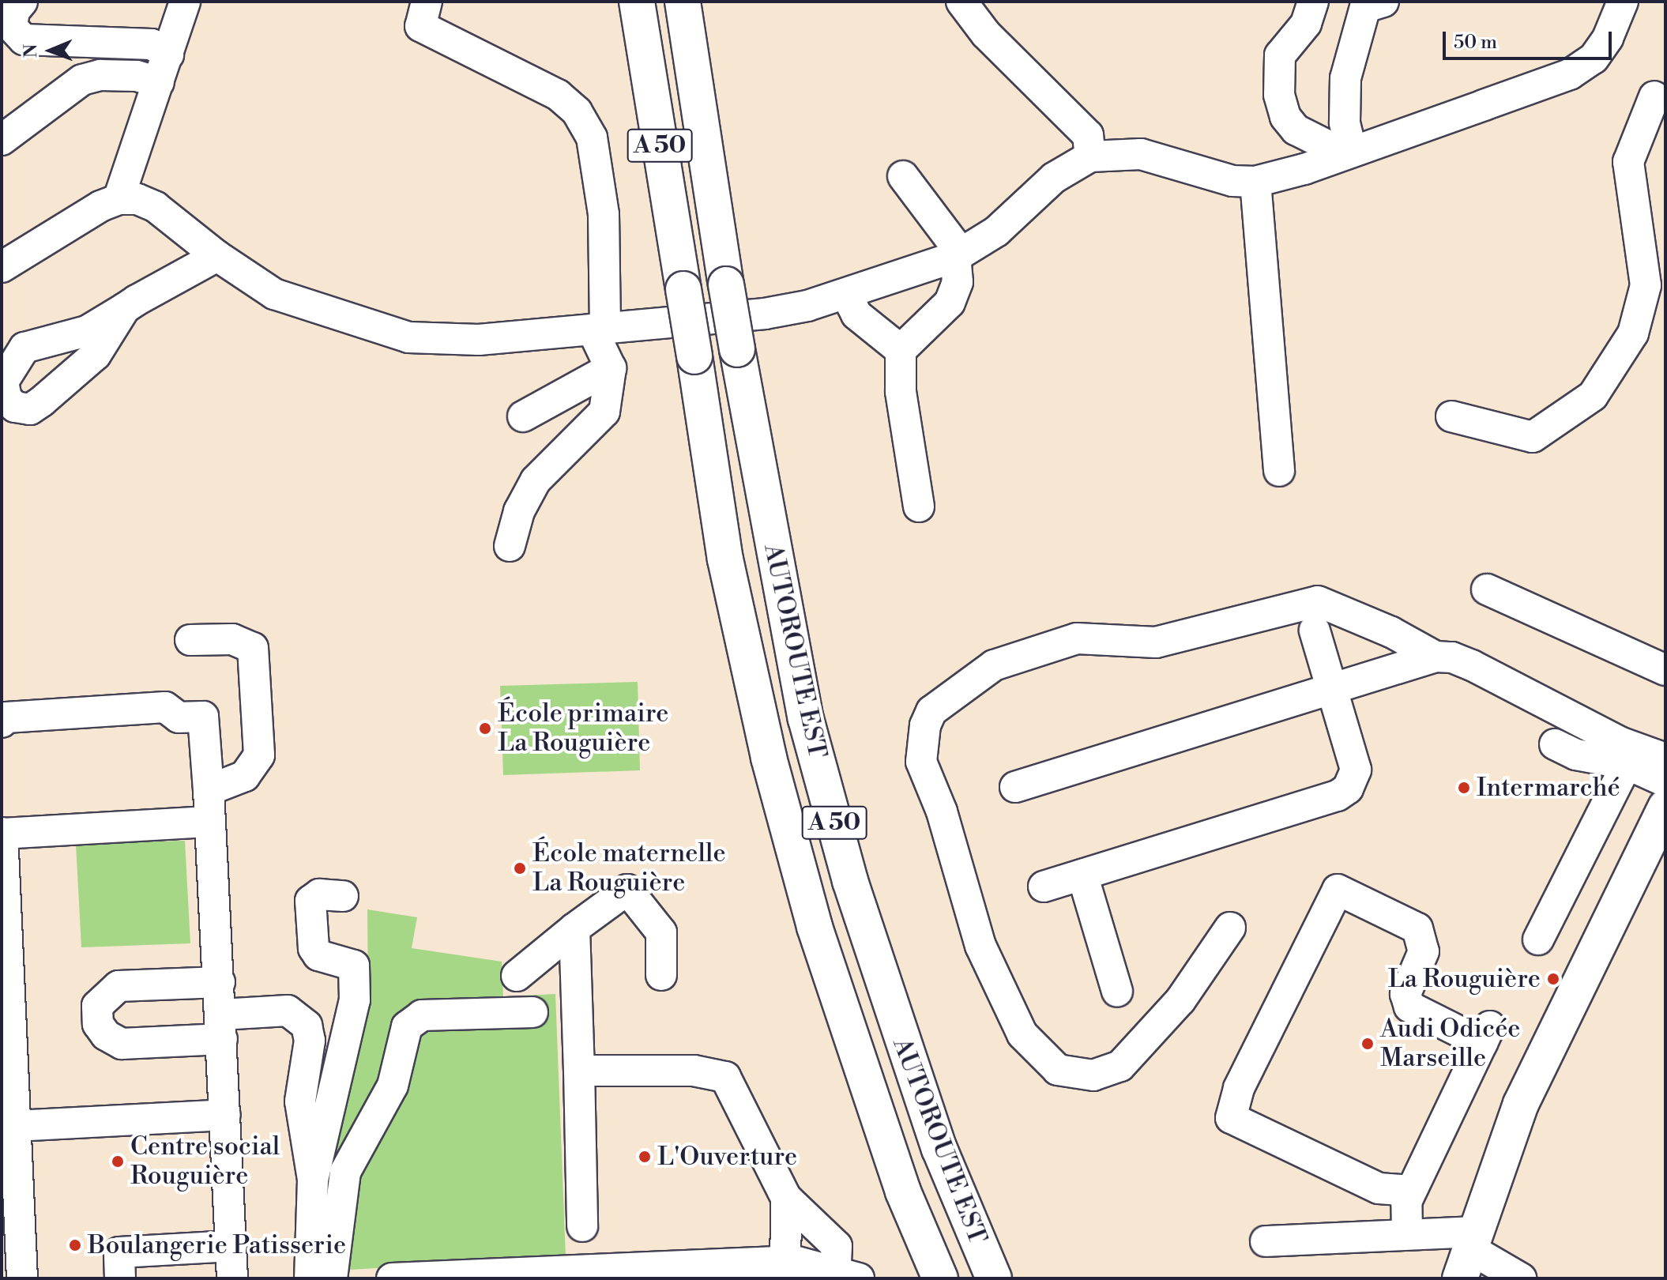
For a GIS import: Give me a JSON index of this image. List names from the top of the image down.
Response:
{
  "streets": {
    "main road": ["A 50", "AUTOROUTE EST"]
  },
  "places": [
    "École primaire La Rouguière",
    "Intermarché",
    "École maternelle La Rouguière",
    "La Rouguière",
    "Audi Odicée Marseille",
    "L'Ouverture",
    "Centre social Rouguière",
    "Boulangerie Patisserie"
  ],
  "scale_bar": "50 m",
  "north": "left"
}
